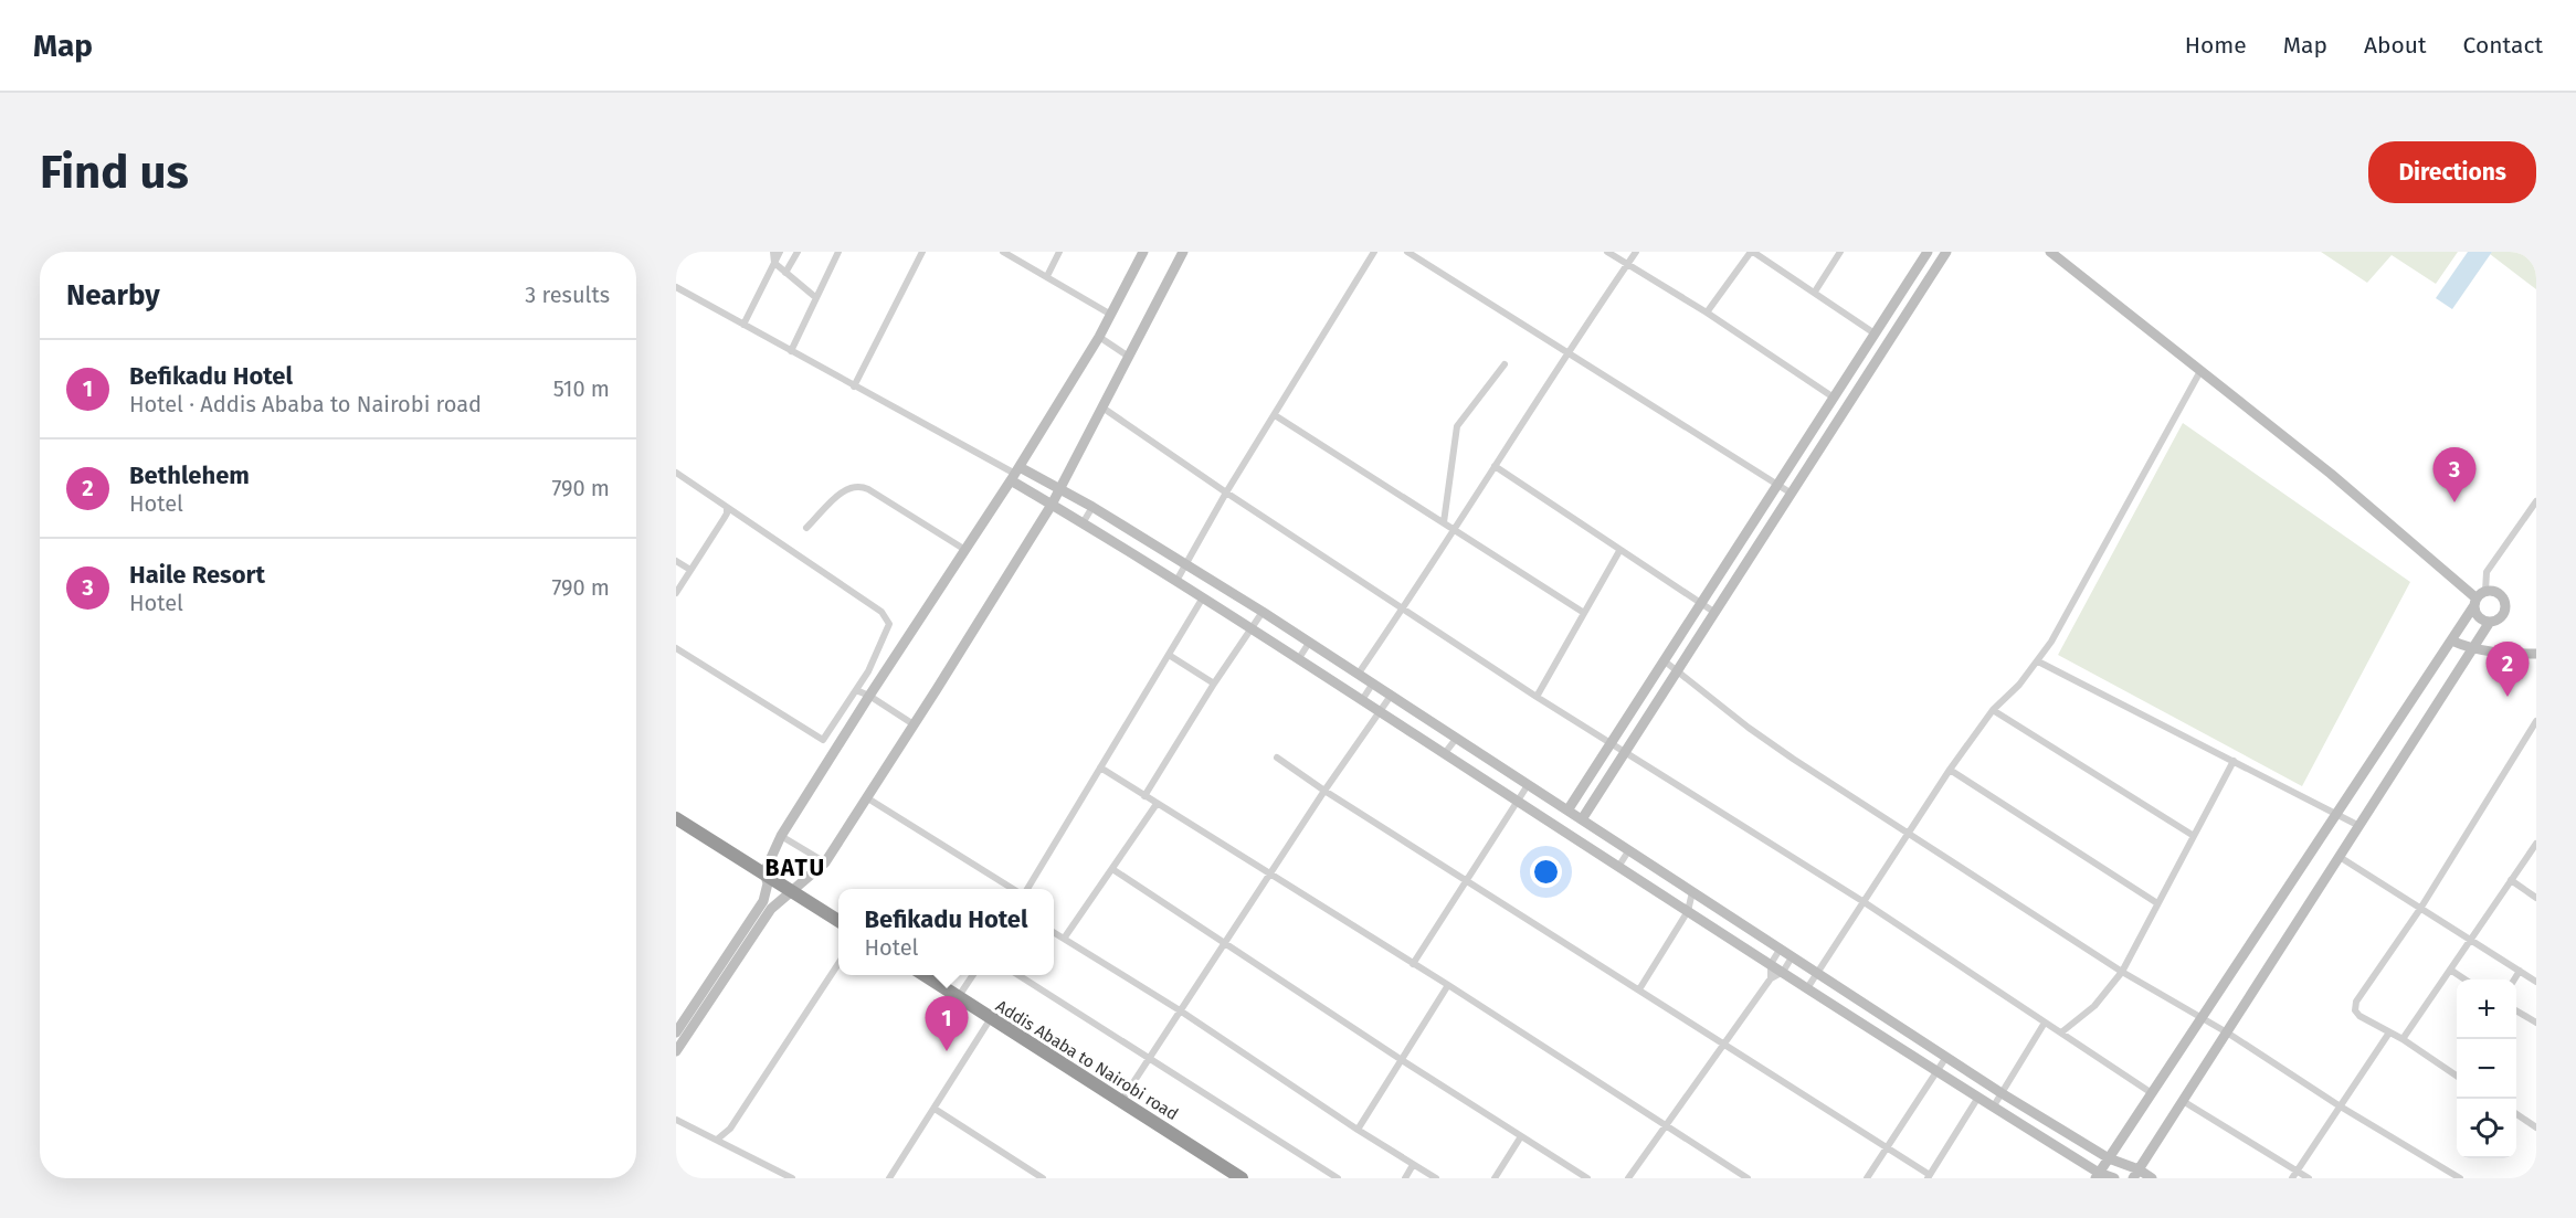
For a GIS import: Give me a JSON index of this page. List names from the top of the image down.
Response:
{
  "streets": {
    "highway": ["Addis Ababa to Nairobi road"]
  },
  "districts": ["BATU"],
  "page": {
    "header": "Map",
    "nav": [
      "Home",
      "Map",
      "About",
      "Contact"
    ],
    "buttons": "Directions",
    "title": "Find us",
    "heading": ["Nearby", "3 results"],
    "list": [
      {
        "mark": "1",
        "name": "Befikadu Hotel",
        "note": "Hotel · Addis Ababa to Nairobi road",
        "value": "510 m"
      },
      {
        "mark": "2",
        "name": "Bethlehem",
        "note": "Hotel",
        "value": "790 m"
      },
      {
        "mark": "3",
        "name": "Haile Resort",
        "note": "Hotel",
        "value": "790 m"
      }
    ],
    "pins": ["3", "2", "1"],
    "popup": ["Befikadu Hotel", "Hotel"],
    "map_buttons": ["+", "−"]
  }
}
